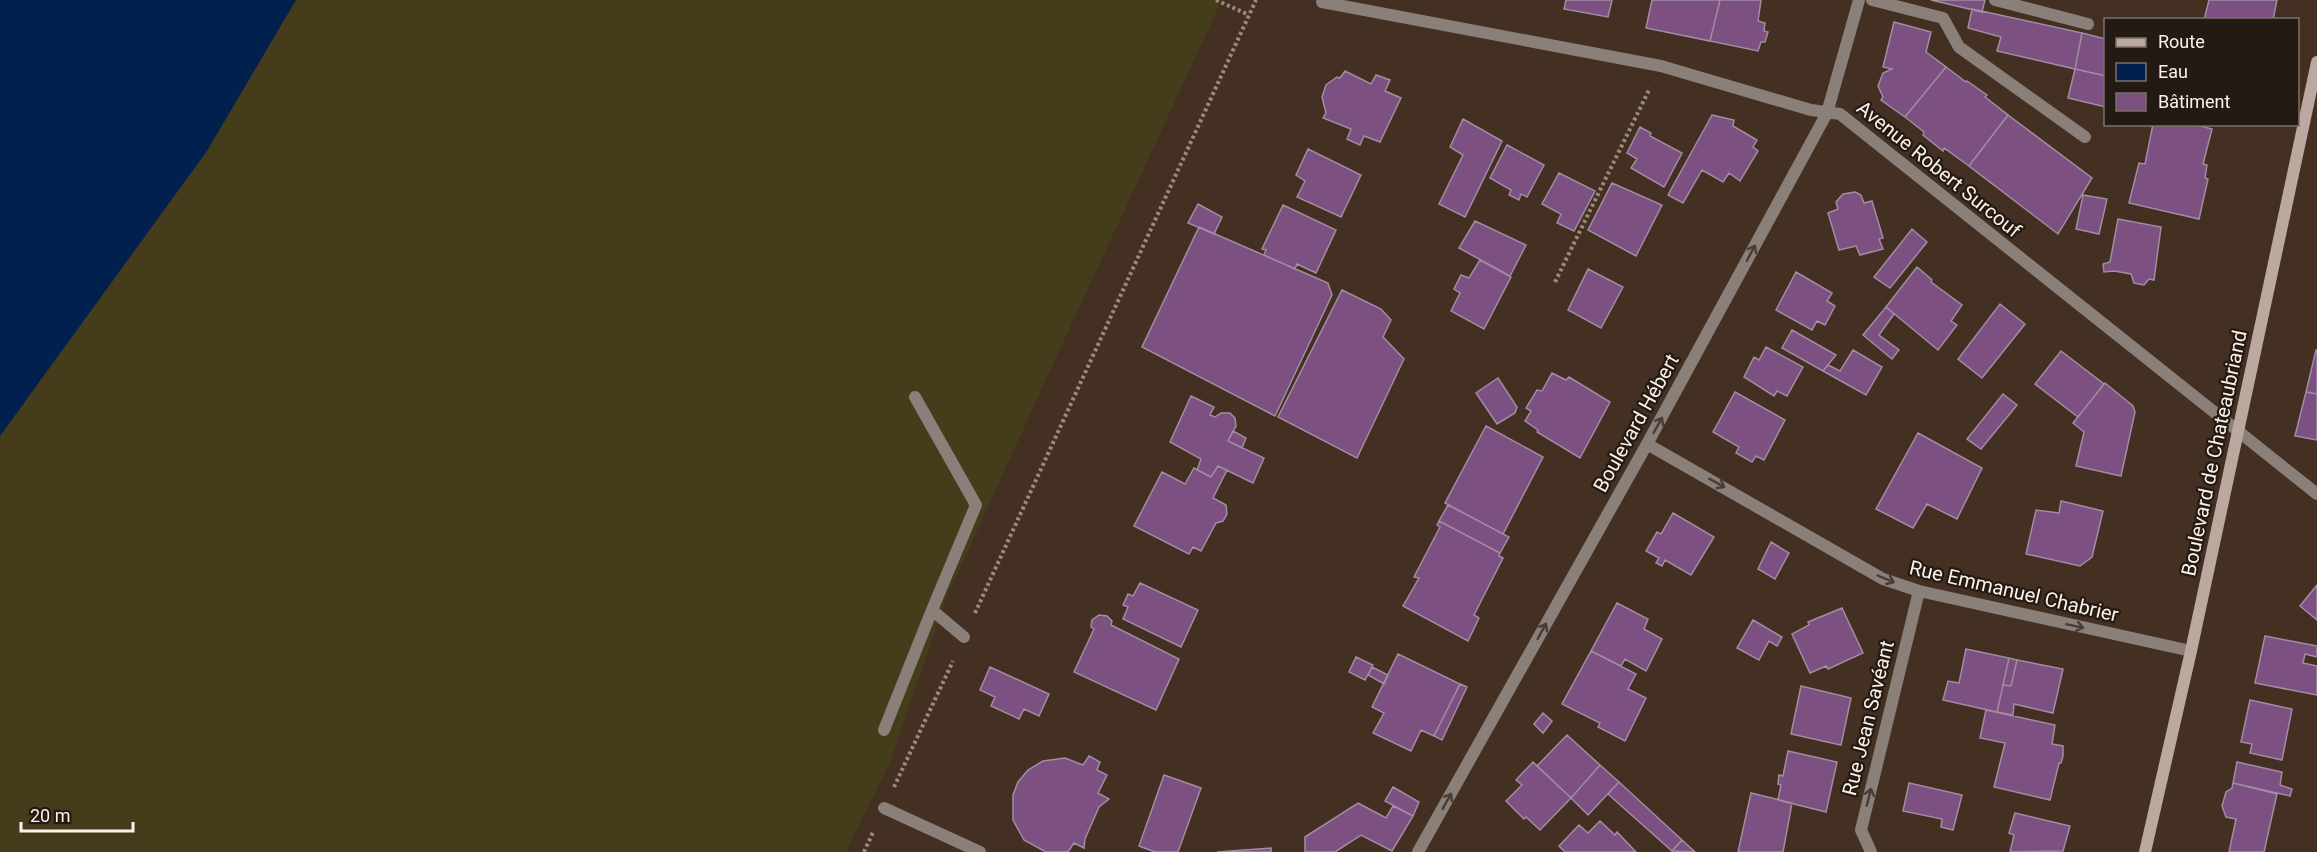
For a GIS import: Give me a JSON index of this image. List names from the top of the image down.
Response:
{
  "streets": {
    "main road": ["Boulevard de Chateaubriand"],
    "street": [
      "Avenue Robert Surcouf",
      "Boulevard Hébert",
      "Rue Emmanuel Chabrier",
      "Rue Jean Savéant"
    ]
  },
  "crossings": [
    ["Avenue Robert Surcouf", "Boulevard Hébert"],
    ["Avenue Robert Surcouf", "Boulevard de Chateaubriand"],
    ["Boulevard Hébert", "Rue Emmanuel Chabrier"],
    ["Boulevard de Chateaubriand", "Rue Emmanuel Chabrier"],
    ["Rue Emmanuel Chabrier", "Rue Jean Savéant"]
  ],
  "one_way": ["Boulevard Hébert", "Rue Emmanuel Chabrier", "Rue Jean Savéant"],
  "legend": ["Route", "Eau", "Bâtiment"],
  "scale_bar": "20 m"
}
